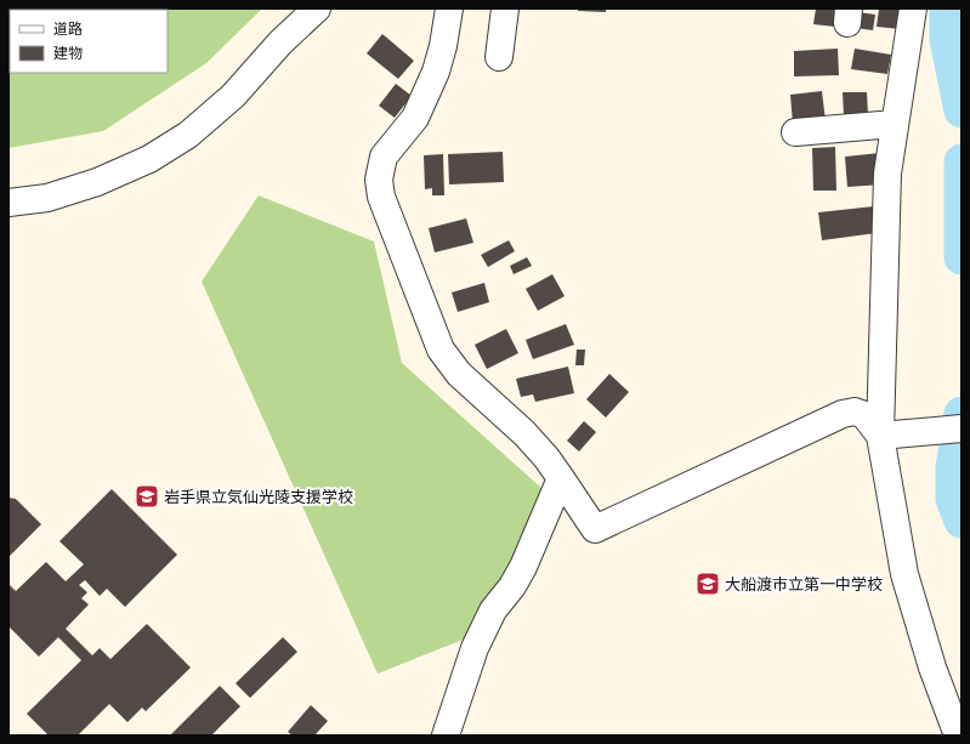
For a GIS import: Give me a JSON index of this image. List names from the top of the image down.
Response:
{
  "places": {
    "school or university": ["岩手県立気仙光陵支援学校", "大船渡市立第一中学校"]
  },
  "legend": ["道路", "建物"]
}
